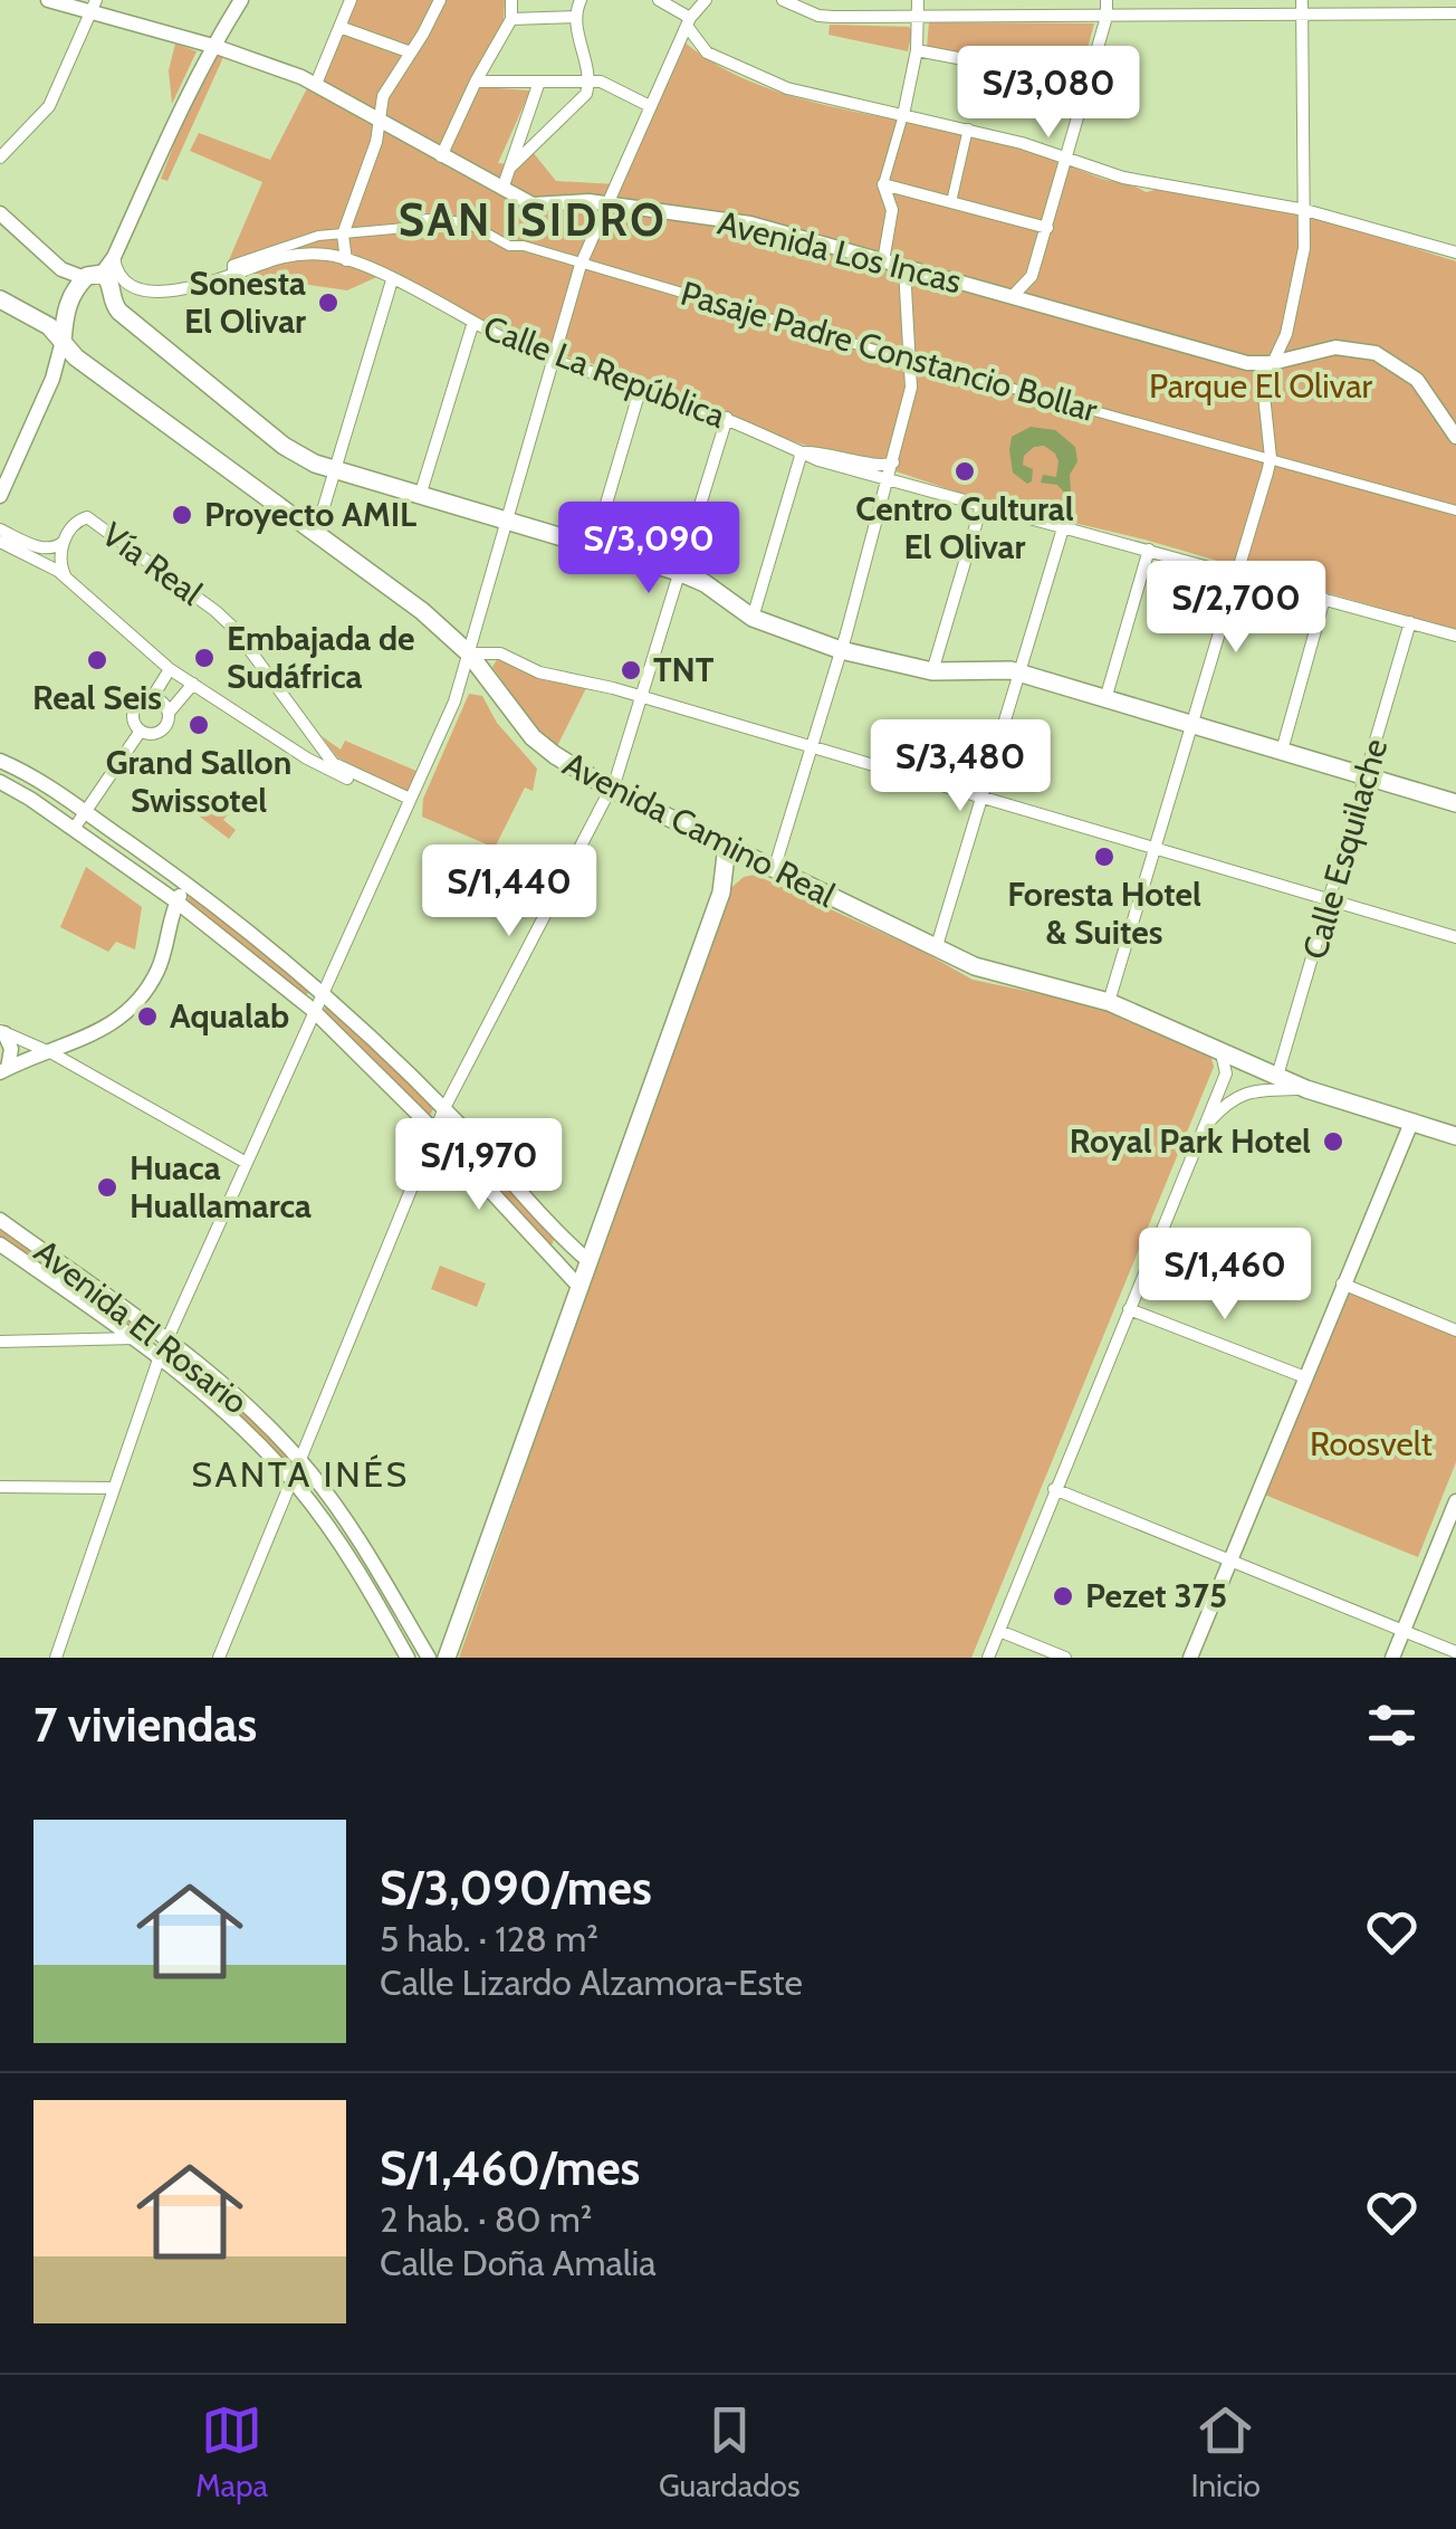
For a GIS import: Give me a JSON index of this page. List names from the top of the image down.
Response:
{
  "streets": {
    "main road": ["Avenida Camino Real"],
    "street": [
      "Avenida Los Incas",
      "Pasaje Padre Constancio Bollar",
      "Calle La República",
      "Vía Real",
      "Calle Esquilache",
      "Avenida El Rosario"
    ]
  },
  "crossings": [
    ["Calle La República", "Calle Esquilache"],
    ["Avenida Camino Real", "Calle Esquilache"]
  ],
  "districts": ["SAN ISIDRO", "SANTA INÉS"],
  "parks": ["Parque El Olivar", "Roosvelt"],
  "places": [
    "Sonesta El Olivar",
    "Centro Cultural El Olivar",
    "Proyecto AMIL",
    "Embajada de Sudáfrica",
    "Real Seis",
    "TNT",
    "Grand Sallon Swissotel",
    "Foresta Hotel & Suites",
    "Aqualab",
    "Royal Park Hotel",
    "Huaca Huallamarca",
    "Pezet 375"
  ],
  "page": {
    "price": [
      "S/3,080",
      "S/3,090",
      "S/2,700",
      "S/3,480",
      "S/1,440",
      "S/1,970",
      "S/1,460"
    ],
    "heading": "7 viviendas",
    "list": [
      {
        "name": "S/3,090/mes",
        "note": "5 hab. · 128 m² · Calle Lizardo Alzamora-Este"
      },
      {
        "name": "S/1,460/mes",
        "note": "2 hab. · 80 m² · Calle Doña Amalia"
      }
    ],
    "tabs": ["Mapa", "Guardados", "Inicio"]
  }
}
